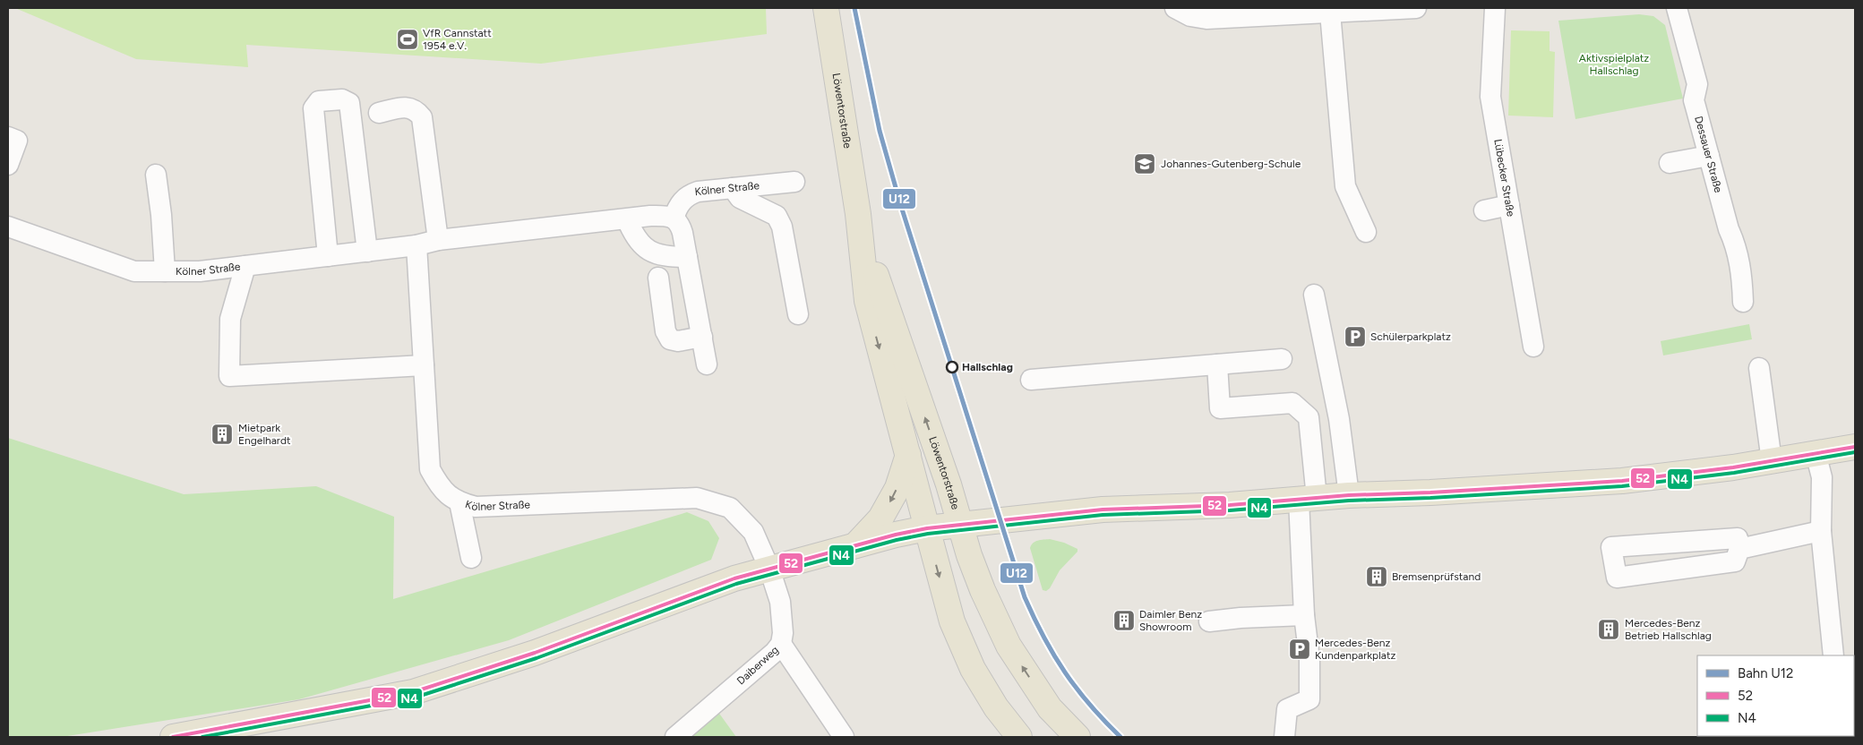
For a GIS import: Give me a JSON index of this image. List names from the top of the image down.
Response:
{
  "streets": {
    "main road": ["Löwentorstraße"],
    "street": [
      "Dessauer Straße",
      "Lübecker Straße",
      "Kölner Straße",
      "Daiberweg"
    ]
  },
  "crossings": [
    ["Kölner Straße", "Daiberweg"]
  ],
  "parks": ["Aktivspielplatz Hallschlag"],
  "places": {
    "sports": ["VfR Cannstatt 1954 e.V."],
    "school or university": ["Johannes-Gutenberg-Schule"],
    "parking": ["Schülerparkplatz", "Mercedes-Benz Kundenparkplatz"],
    "other": ["Hallschlag"],
    "building": [
      "Mietpark Engelhardt",
      "Bremsenprüfstand",
      "Daimler Benz Showroom",
      "Mercedes-Benz Betrieb Hallschlag"
    ]
  },
  "lines": ["rail line U12", "transit line 52", "transit line N4"],
  "legend": ["Bahn U12", "52", "N4"]
}
